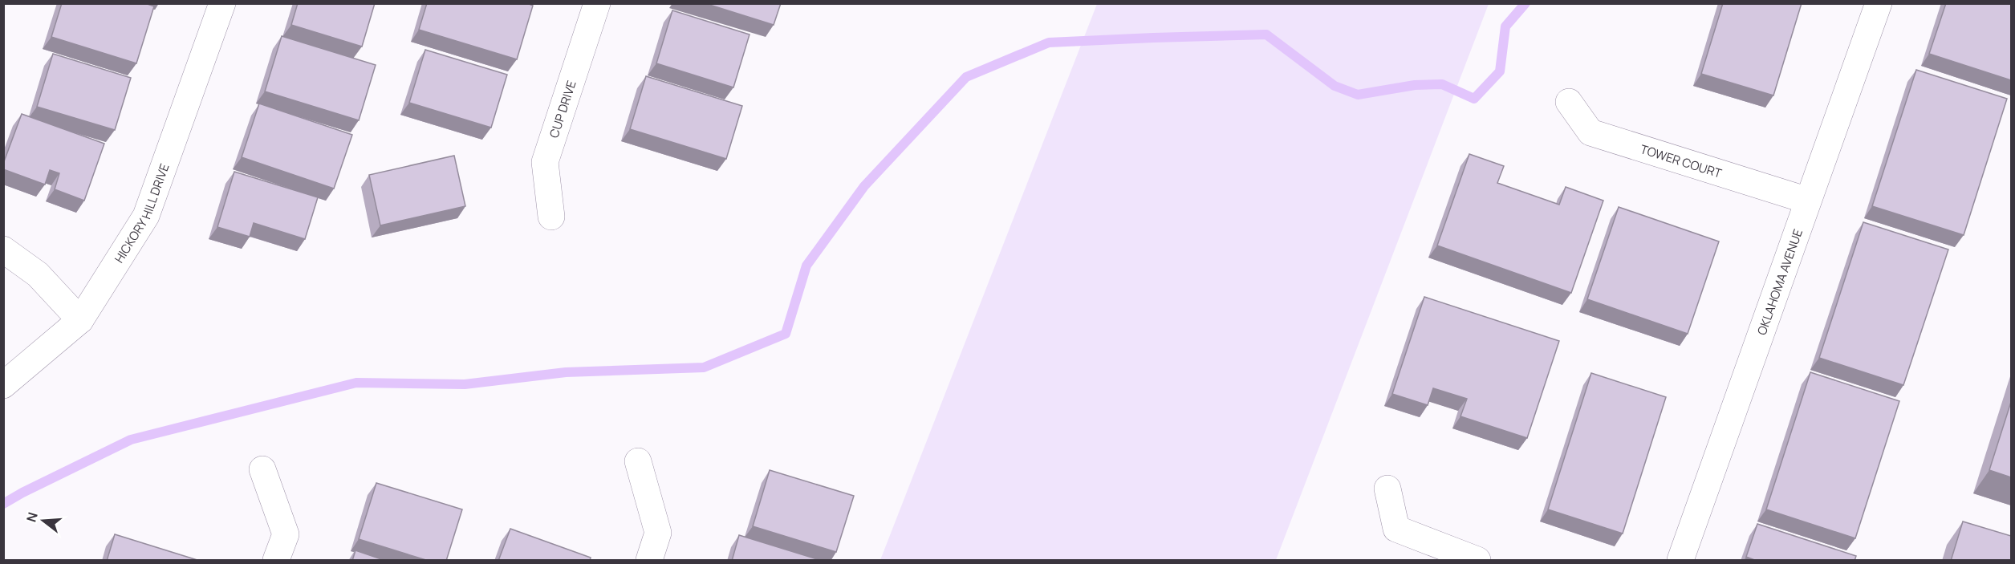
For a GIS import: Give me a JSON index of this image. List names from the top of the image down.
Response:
{
  "streets": {
    "street": [
      "CUP DRIVE",
      "TOWER COURT",
      "HICKORY HILL DRIVE",
      "OKLAHOMA AVENUE"
    ]
  },
  "crossings": [
    ["TOWER COURT", "OKLAHOMA AVENUE"]
  ],
  "north": "left"
}
